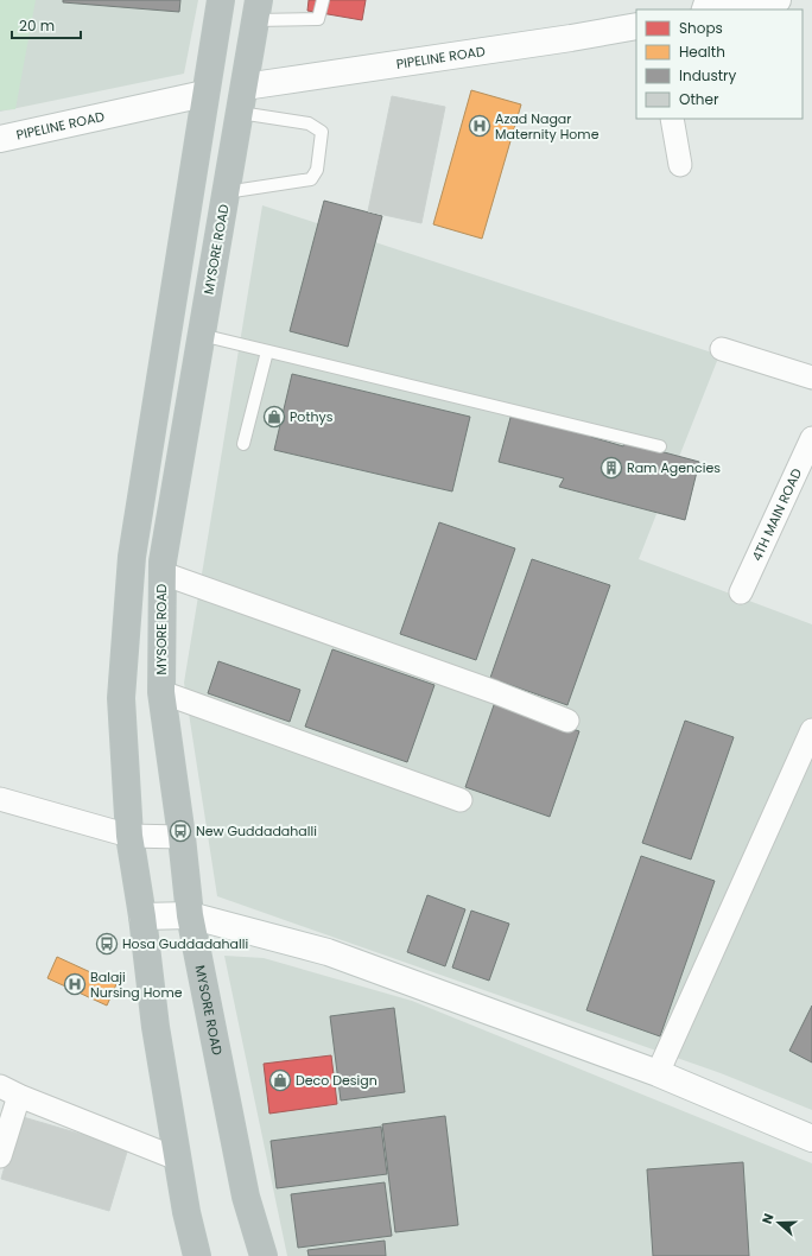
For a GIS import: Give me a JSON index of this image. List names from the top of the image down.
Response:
{
  "streets": {
    "highway": ["MYSORE ROAD"],
    "street": ["PIPELINE ROAD", "4TH MAIN ROAD"]
  },
  "crossings": [
    ["PIPELINE ROAD", "MYSORE ROAD"]
  ],
  "places": {
    "hospital": ["Azad Nagar Maternity Home", "Balaji Nursing Home"],
    "shop": ["Pothys", "Deco Design"],
    "building": ["Ram Agencies"],
    "bus stop": ["New Guddadahalli", "Hosa Guddadahalli"]
  },
  "legend": [
    "Shops",
    "Health",
    "Industry",
    "Other"
  ],
  "scale_bar": "20 m",
  "north": "left"
}
